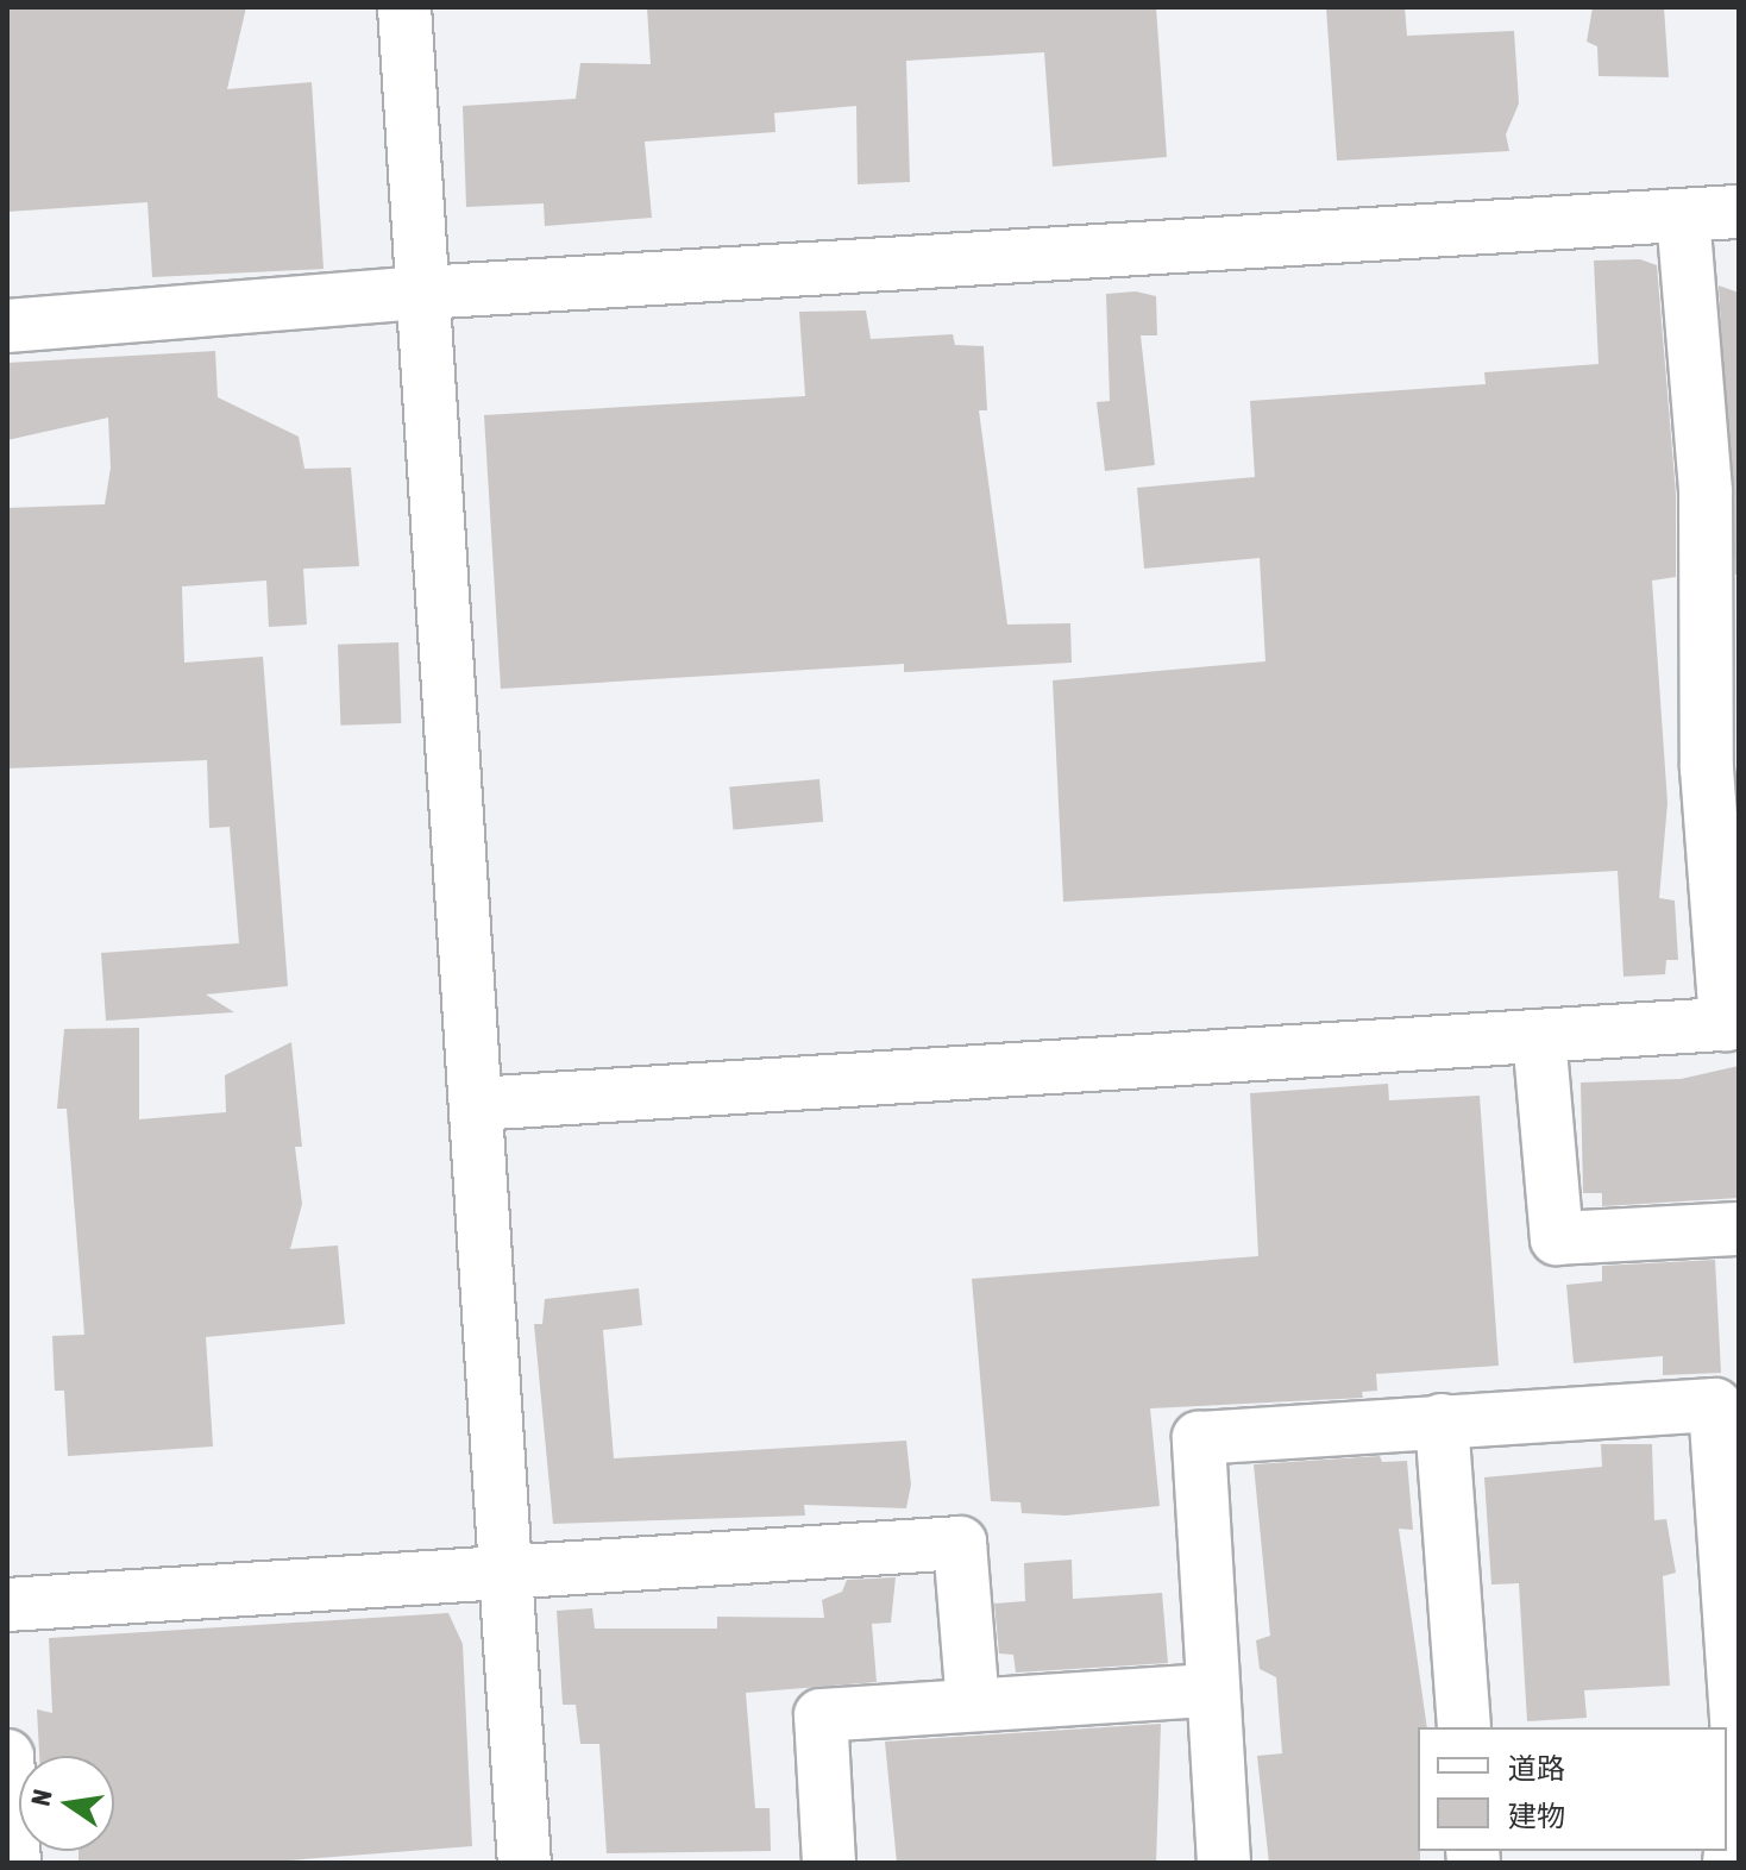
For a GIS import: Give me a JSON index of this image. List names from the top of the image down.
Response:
{
  "legend": ["道路", "建物"],
  "north": "left"
}
